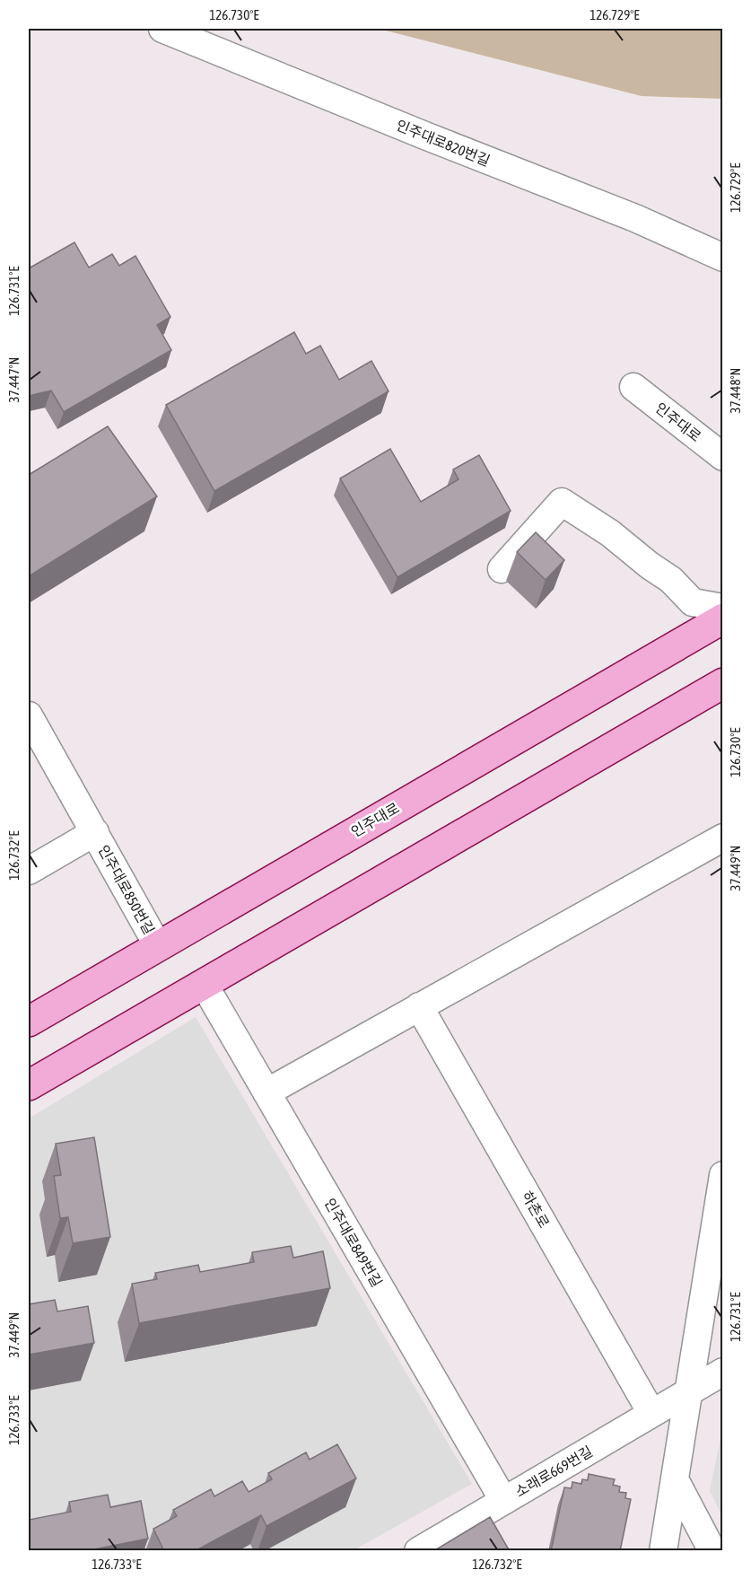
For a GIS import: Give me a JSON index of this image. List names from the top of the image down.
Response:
{
  "streets": {
    "main road": ["인주대로"],
    "street": [
      "인주대로820번길",
      "인주대로850번길",
      "하촌로",
      "인주대로849번길",
      "소래로669번길"
    ]
  },
  "crossings": [
    ["인주대로", "인주대로850번길"],
    ["하촌로", "소래로669번길"],
    ["인주대로849번길", "소래로669번길"]
  ],
  "coordinates": [
    "126.730°E",
    "126.729°E",
    "126.731°E",
    "37.447°N",
    "37.448°N",
    "126.732°E",
    "37.449°N",
    "126.733°E"
  ]
}
